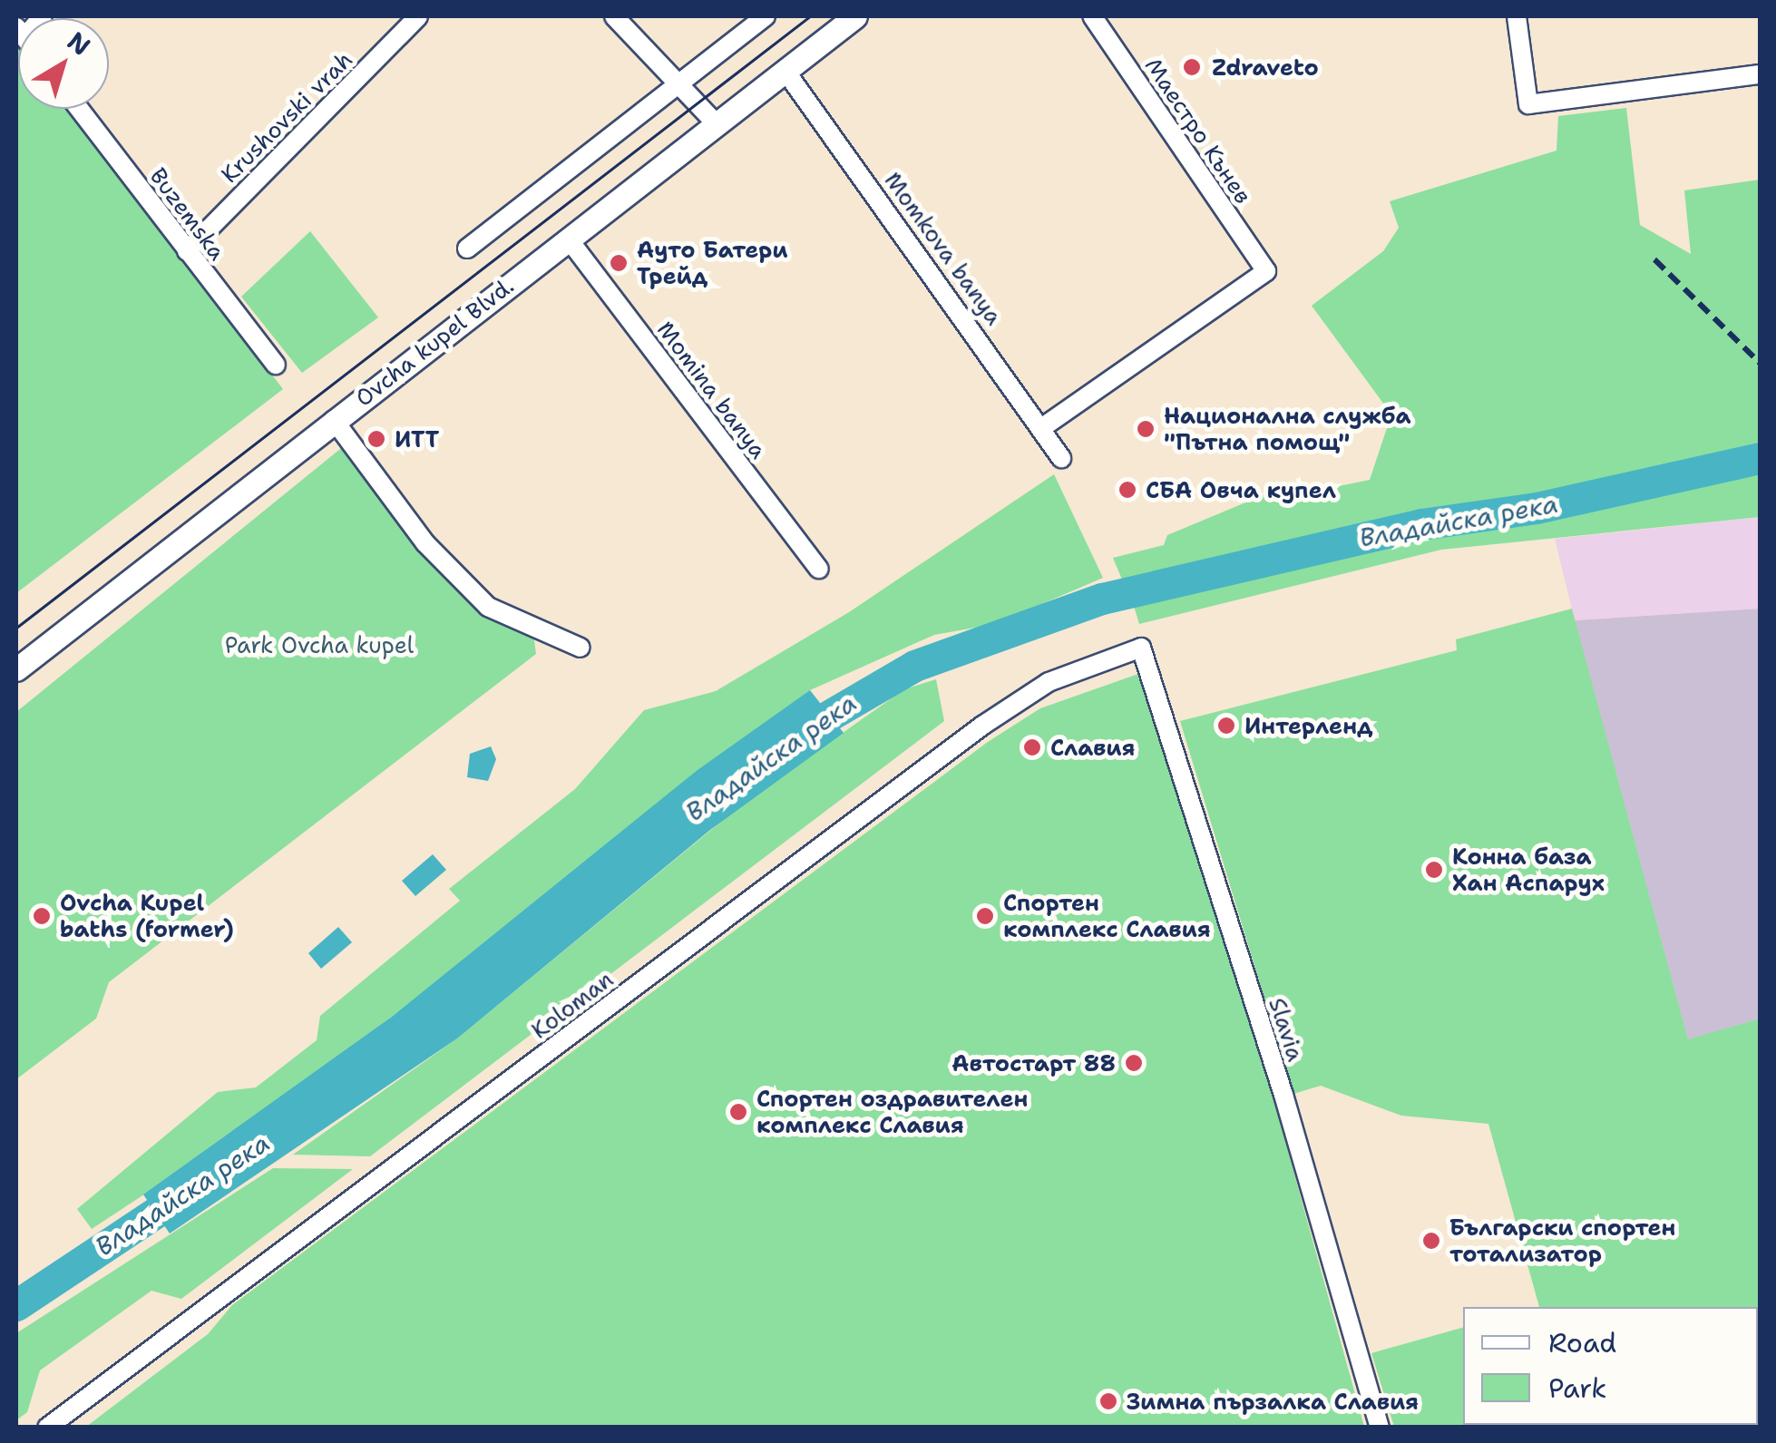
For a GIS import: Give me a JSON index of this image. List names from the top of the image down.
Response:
{
  "streets": {
    "main road": ["Ovcha kupel Blvd."],
    "street": [
      "Krushovski vrah",
      "Маестро Кънев",
      "Buzemska",
      "Momkova banya",
      "Momina banya",
      "Koloman",
      "Slavia"
    ]
  },
  "crossings": [
    ["Krushovski vrah", "Buzemska"],
    ["Маестро Кънев", "Momkova banya"],
    ["Momkova banya", "Ovcha kupel Blvd."],
    ["Ovcha kupel Blvd.", "Momina banya"],
    ["Koloman", "Slavia"]
  ],
  "water": ["Владайска река"],
  "parks": ["Park Ovcha kupel"],
  "places": [
    "Zdraveto",
    "Ауто Батери Трейд",
    "Национална служба \"Пътна помощ\"",
    "ИТТ",
    "СБА Овча купел",
    "Интерленд",
    "Славия",
    "Конна база Хан Аспарух",
    "Ovcha Kupel baths (former)",
    "Спортен комплекс Славия",
    "Автостарт 88",
    "Спортен оздравителен комплекс Славия",
    "Български спортен тотализатор",
    "Зимна пързалка Славия"
  ],
  "legend": ["Road", "Park"],
  "north": "top right"
}
